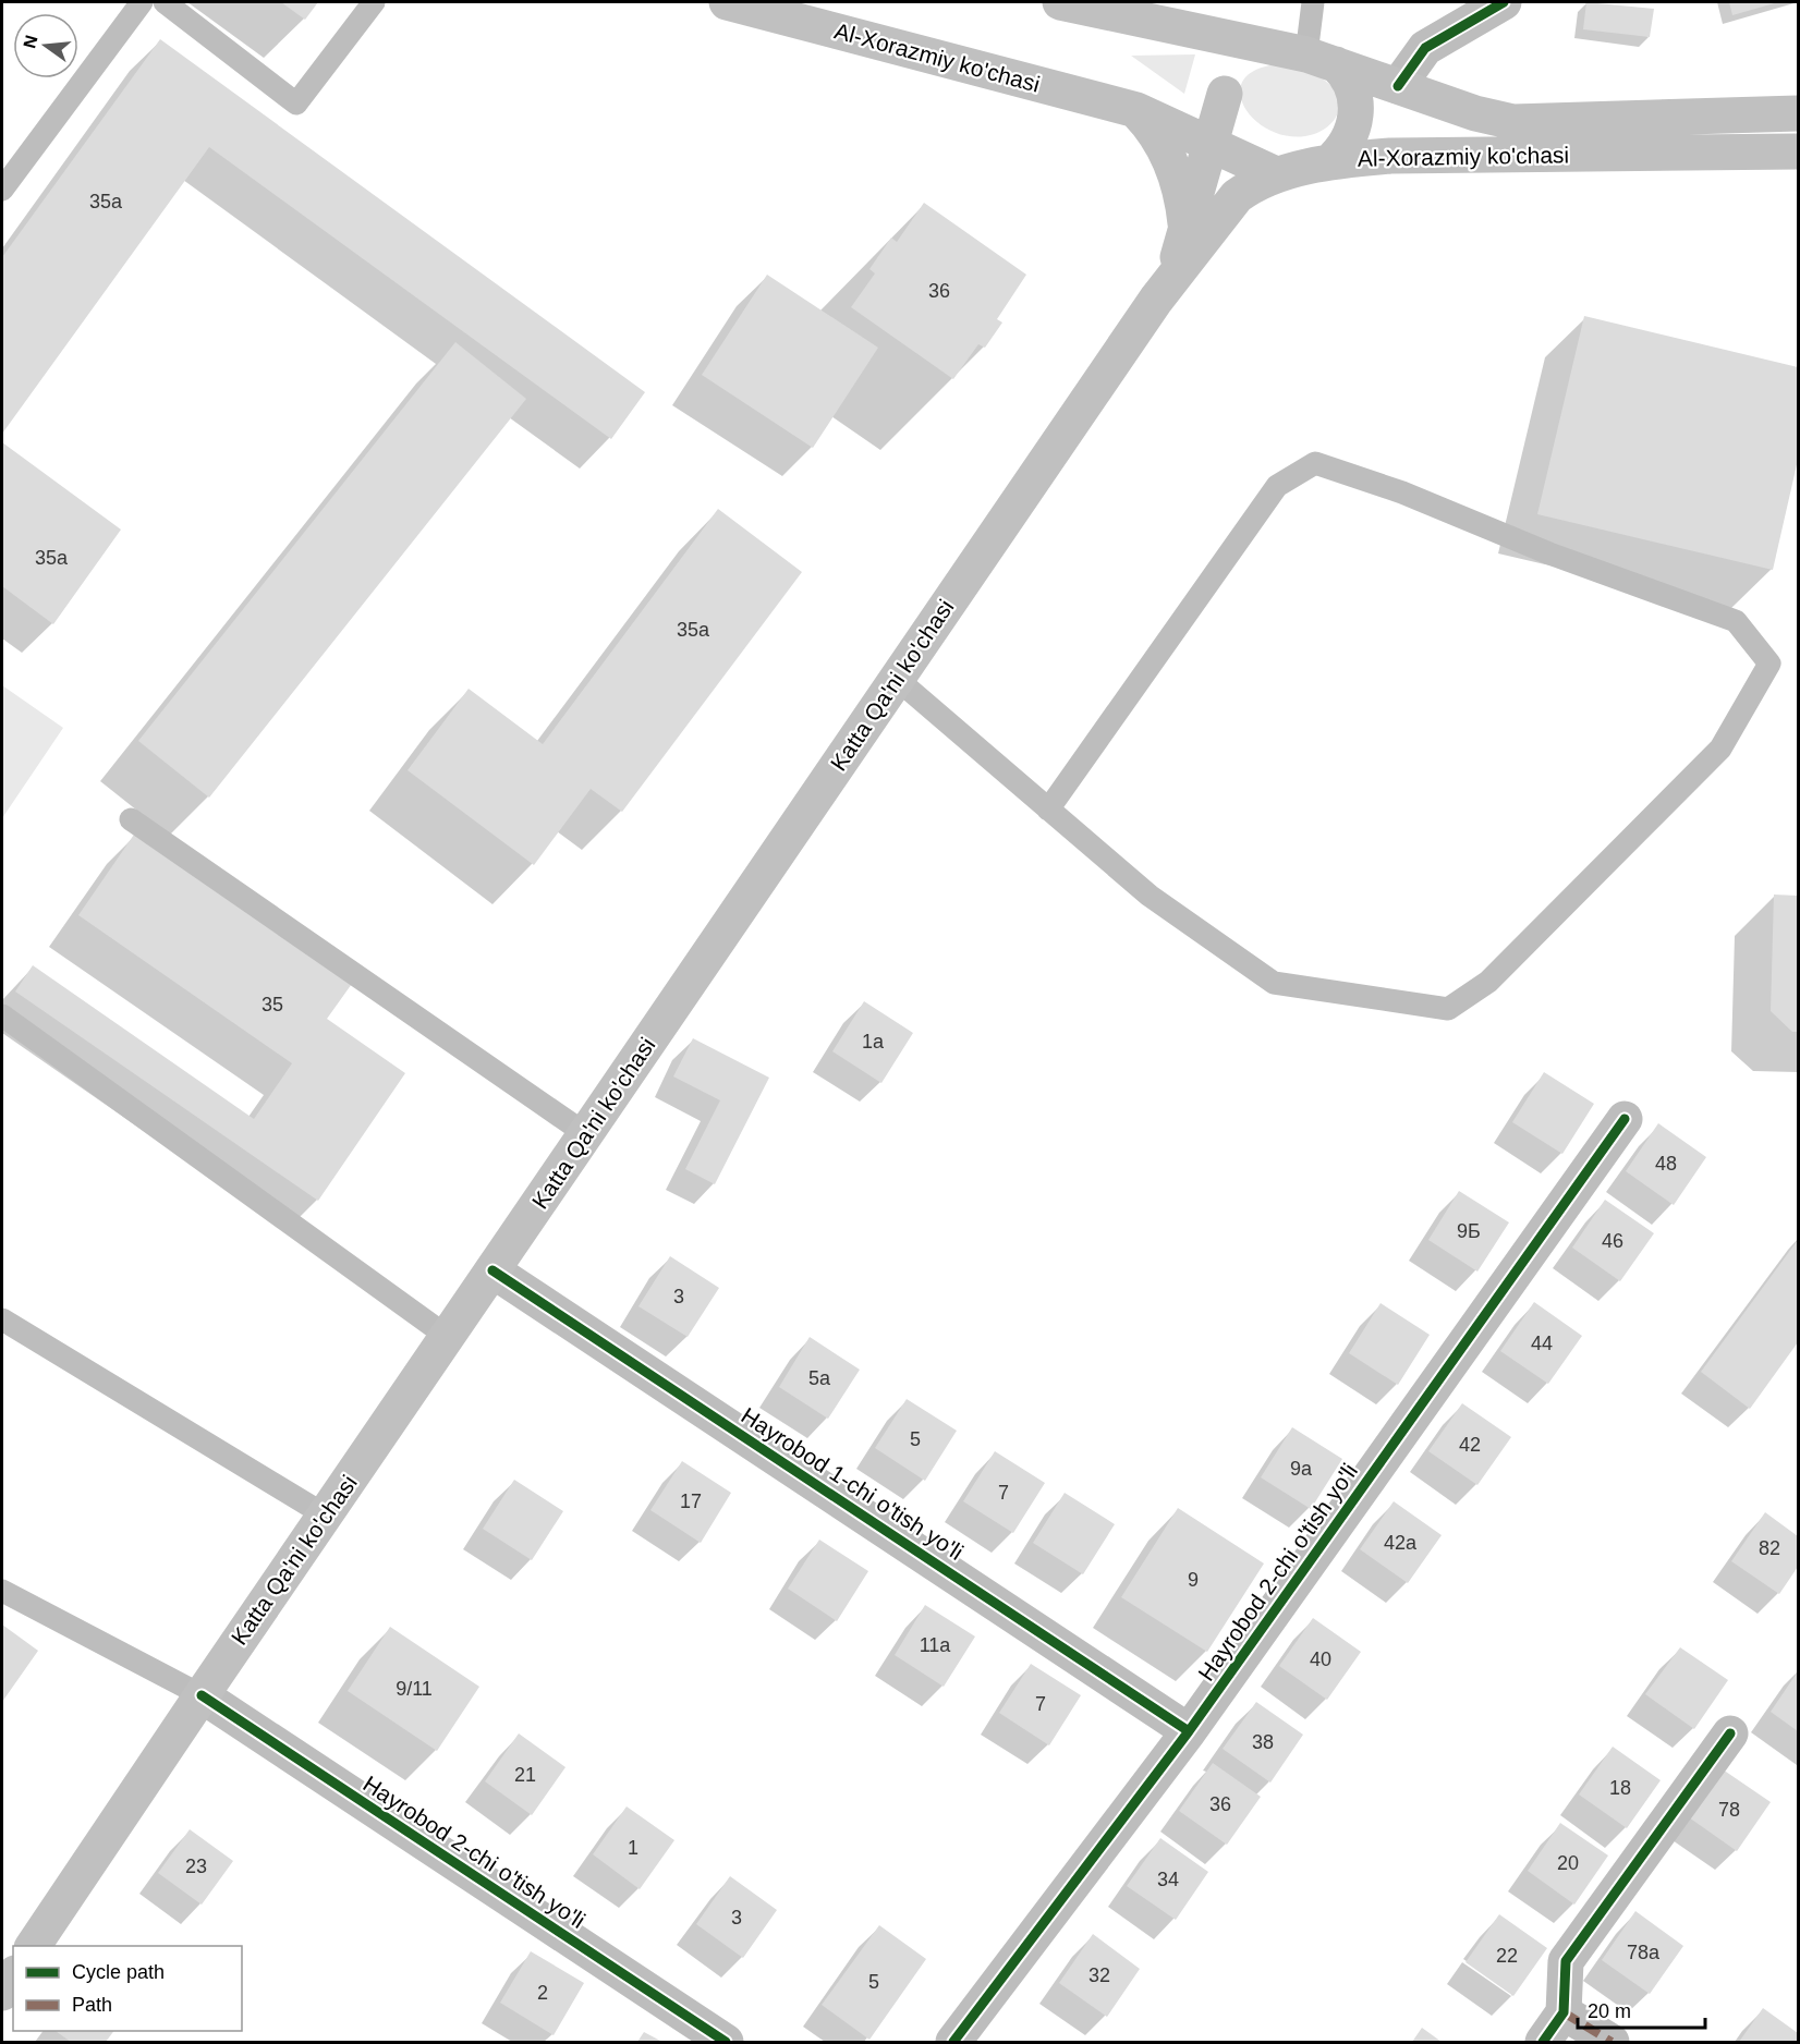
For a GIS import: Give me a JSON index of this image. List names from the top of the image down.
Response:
{
  "streets": {
    "main road": ["Al-Xorazmiy ko'chasi", "Katta Qa'ni ko'chasi"],
    "street": ["Hayrobod 1-chi o'tish yo'li", "Hayrobod 2-chi o'tish yo'li"]
  },
  "crossings": [
    ["Katta Qa'ni ko'chasi", "Hayrobod 1-chi o'tish yo'li"],
    ["Katta Qa'ni ko'chasi", "Hayrobod 2-chi o'tish yo'li"],
    ["Hayrobod 1-chi o'tish yo'li", "Hayrobod 2-chi o'tish yo'li"]
  ],
  "house_numbers": [
    "35а",
    "36",
    "35а",
    "35а",
    "35",
    "1a",
    "48",
    "9Б",
    "46",
    "3",
    "44",
    "5a",
    "5",
    "42",
    "9a",
    "7",
    "17",
    "42a",
    "82",
    "9",
    "11a",
    "40",
    "9/11",
    "7",
    "38",
    "21",
    "18",
    "36",
    "78",
    "1",
    "20",
    "23",
    "34",
    "3",
    "78a",
    "22",
    "32",
    "5",
    "2"
  ],
  "legend": ["Cycle path", "Path"],
  "scale_bar": "20 m",
  "north": "left"
}
